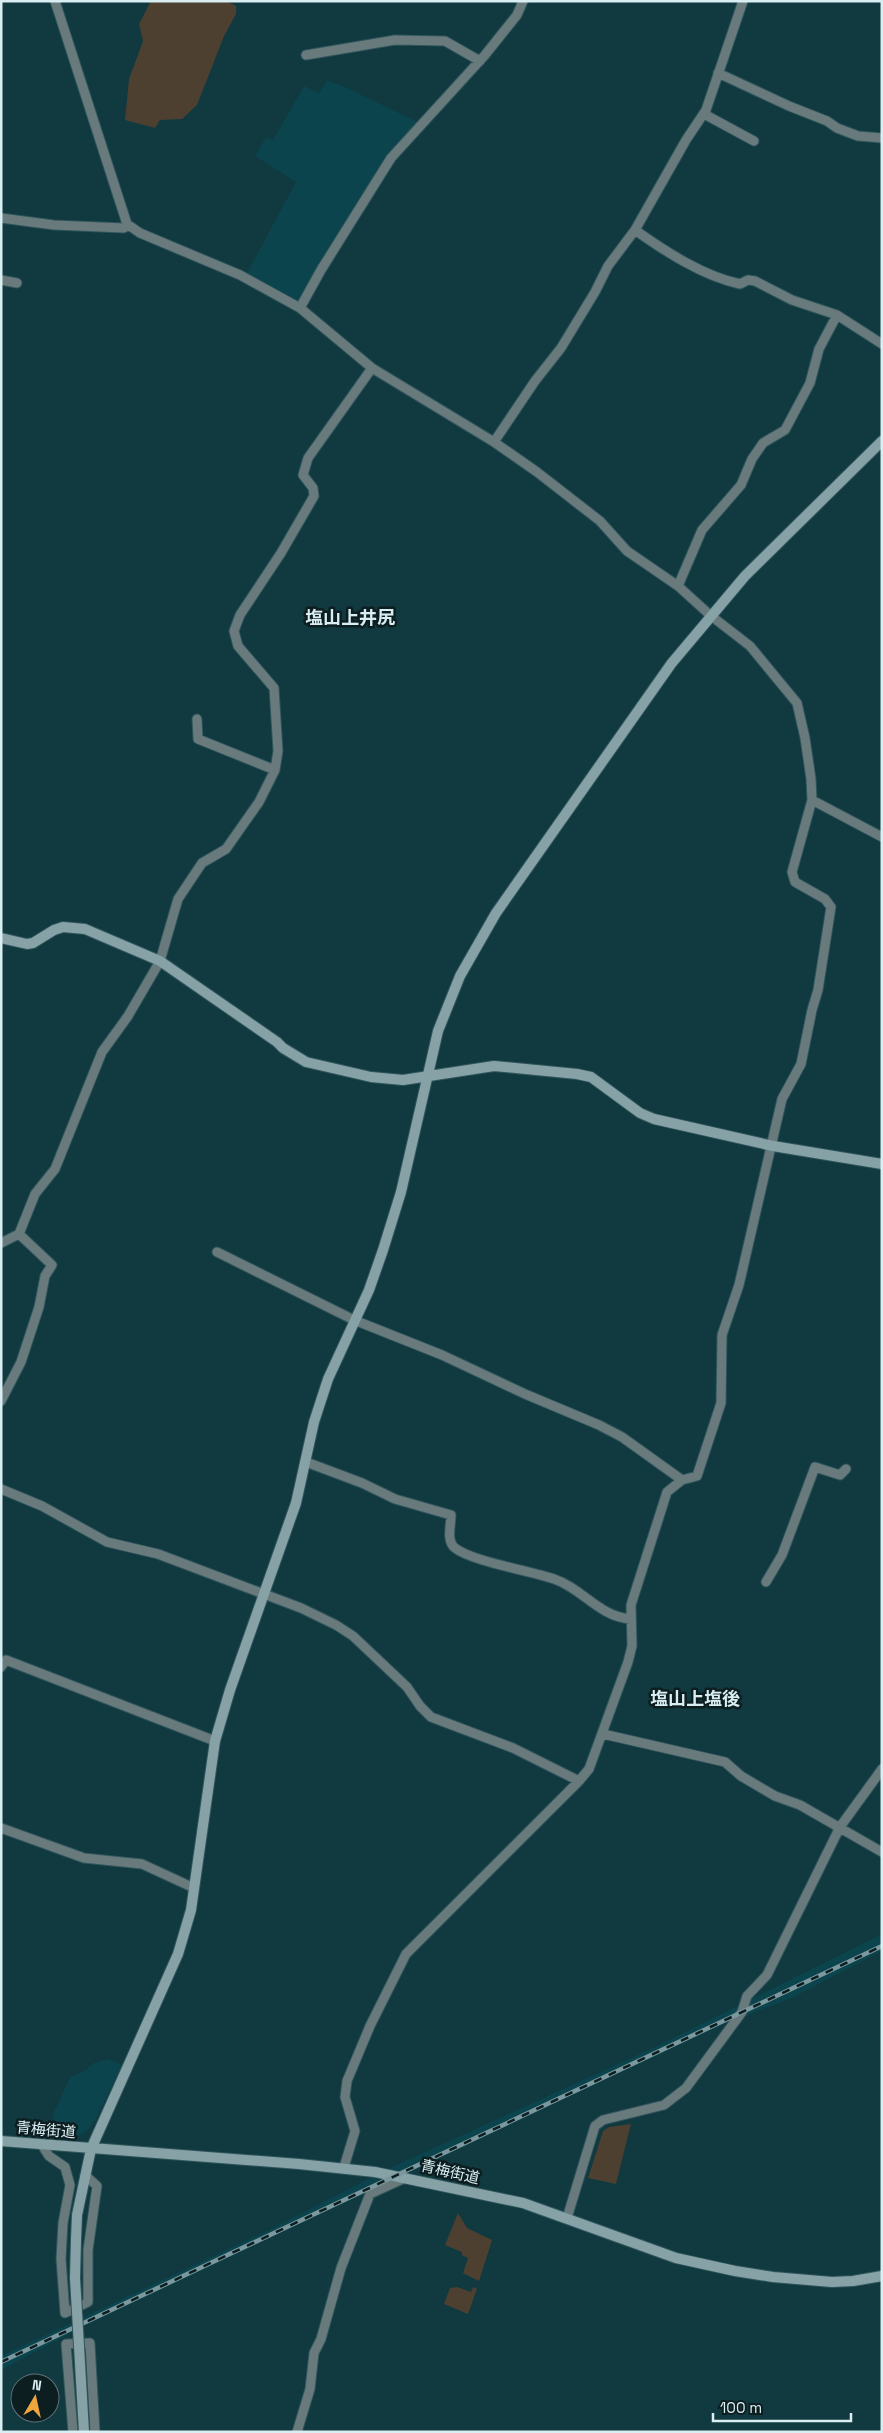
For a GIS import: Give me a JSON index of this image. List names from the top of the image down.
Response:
{
  "streets": {
    "street": ["青梅街道"]
  },
  "districts": ["塩山上井尻", "塩山上塩後"],
  "scale_bar": "100 m",
  "north": "top"
}
